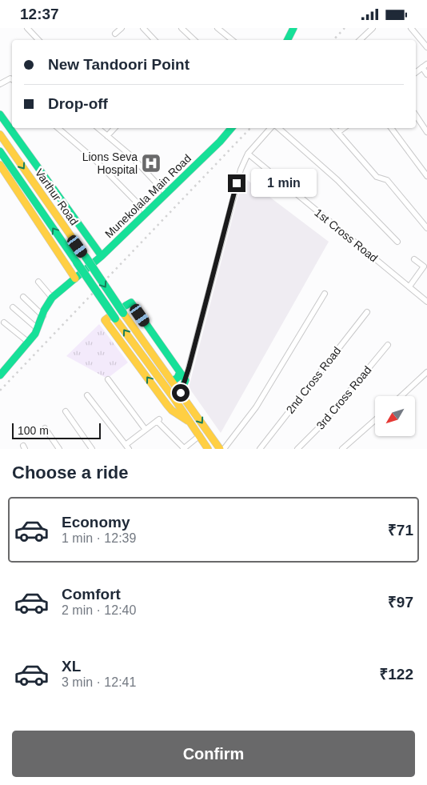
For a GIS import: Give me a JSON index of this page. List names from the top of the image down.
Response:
{
  "streets": {
    "street": [
      "Munekolala Main Road",
      "Varthur Road",
      "1st Cross Road",
      "2nd Cross Road",
      "3rd Cross Road"
    ]
  },
  "places": {
    "hospital": ["Lions Seva Hospital"]
  },
  "scale_bar": "100 m",
  "north": "bottom left",
  "page": {
    "status": "12:37",
    "banner": ["New Tandoori Point", "Drop-off"],
    "bubble": "1 min",
    "scale": "100 m",
    "heading": "Choose a ride",
    "list": [
      {
        "name": "Economy",
        "note": "1 min · 12:39",
        "value": "₹71"
      },
      {
        "name": "Comfort",
        "note": "2 min · 12:40",
        "value": "₹97"
      },
      {
        "name": "XL",
        "note": "3 min · 12:41",
        "value": "₹122"
      }
    ],
    "buttons": "Confirm"
  }
}
